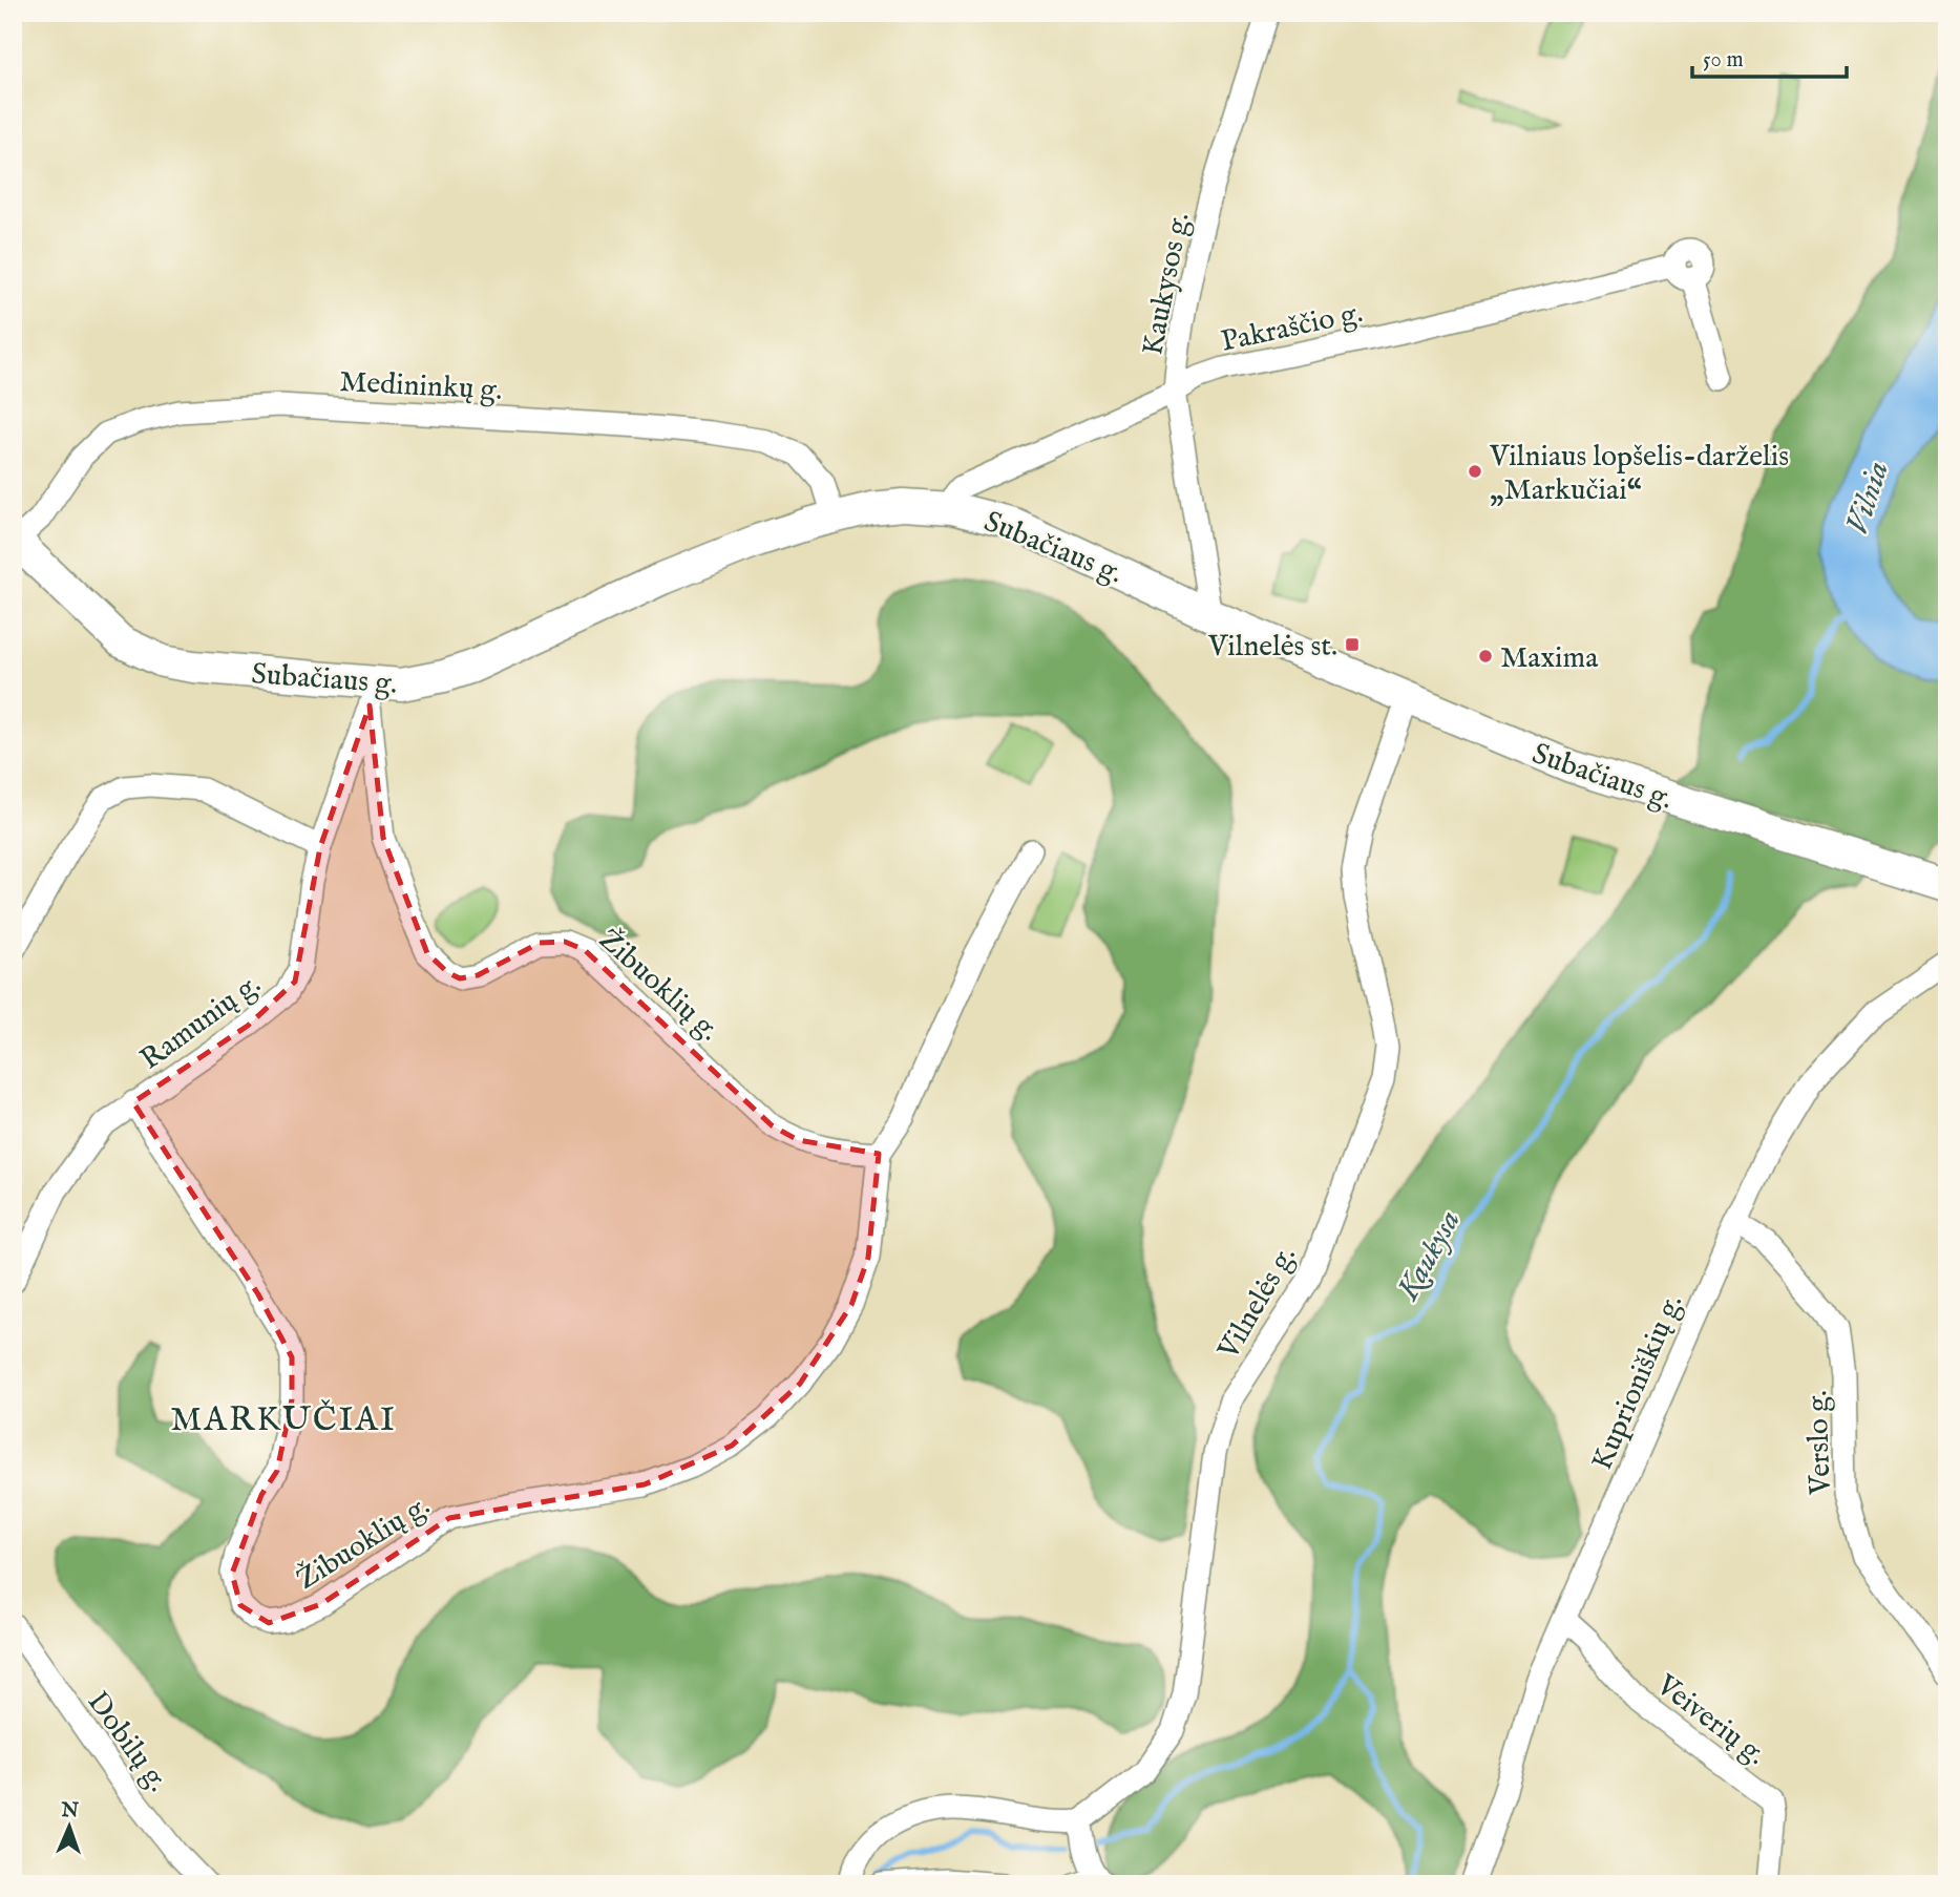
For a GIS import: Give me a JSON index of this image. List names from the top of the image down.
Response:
{
  "streets": {
    "street": [
      "Kaukysos g.",
      "Pakraščio g.",
      "Medininkų g.",
      "Subačiaus g.",
      "Žibuoklių g.",
      "Ramunių g.",
      "Vilnelės g.",
      "Kuprioniškių g.",
      "Verslo g.",
      "Veiverių g.",
      "Dobilų g."
    ]
  },
  "crossings": [
    ["Kaukysos g.", "Pakraščio g."],
    ["Kaukysos g.", "Subačiaus g."],
    ["Pakraščio g.", "Subačiaus g."],
    ["Medininkų g.", "Subačiaus g."],
    ["Subačiaus g.", "Žibuoklių g."],
    ["Subačiaus g.", "Ramunių g."],
    ["Subačiaus g.", "Vilnelės g."],
    ["Žibuoklių g.", "Ramunių g."],
    ["Kuprioniškių g.", "Verslo g."],
    ["Kuprioniškių g.", "Veiverių g."]
  ],
  "districts": ["MARKUČIAI"],
  "water": ["Vilnia", "Kaukysa"],
  "places": {
    "other": ["Vilniaus lopšelis-darželis „Markučiai“", "Maxima"],
    "transit": ["Vilnelės st."]
  },
  "scale_bar": "50 m",
  "north": "top"
}
